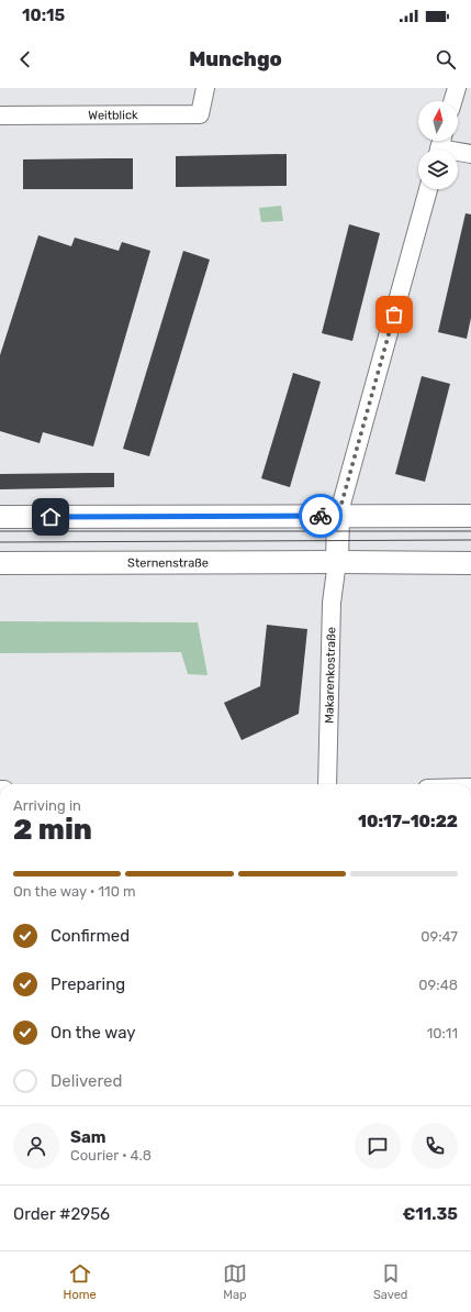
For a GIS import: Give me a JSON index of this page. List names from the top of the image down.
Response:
{
  "streets": {
    "street": ["Weitblick", "Sternenstraße", "Makarenkostraße"]
  },
  "crossings": [
    ["Sternenstraße", "Makarenkostraße"]
  ],
  "north": "top",
  "page": {
    "status": "10:15",
    "header": "Munchgo",
    "heading": ["2 min", "Arriving in", "10:17–10:22"],
    "panel": [
      "Sam",
      "Courier · 4.8",
      "Order #2956",
      "€11.35"
    ],
    "bar": "On the way · 110 m",
    "list": [
      ["Confirmed", "09:47"],
      ["Preparing", "09:48"],
      ["On the way", "10:11"],
      "Delivered"
    ],
    "tabs": ["Home", "Map", "Saved"]
  }
}
